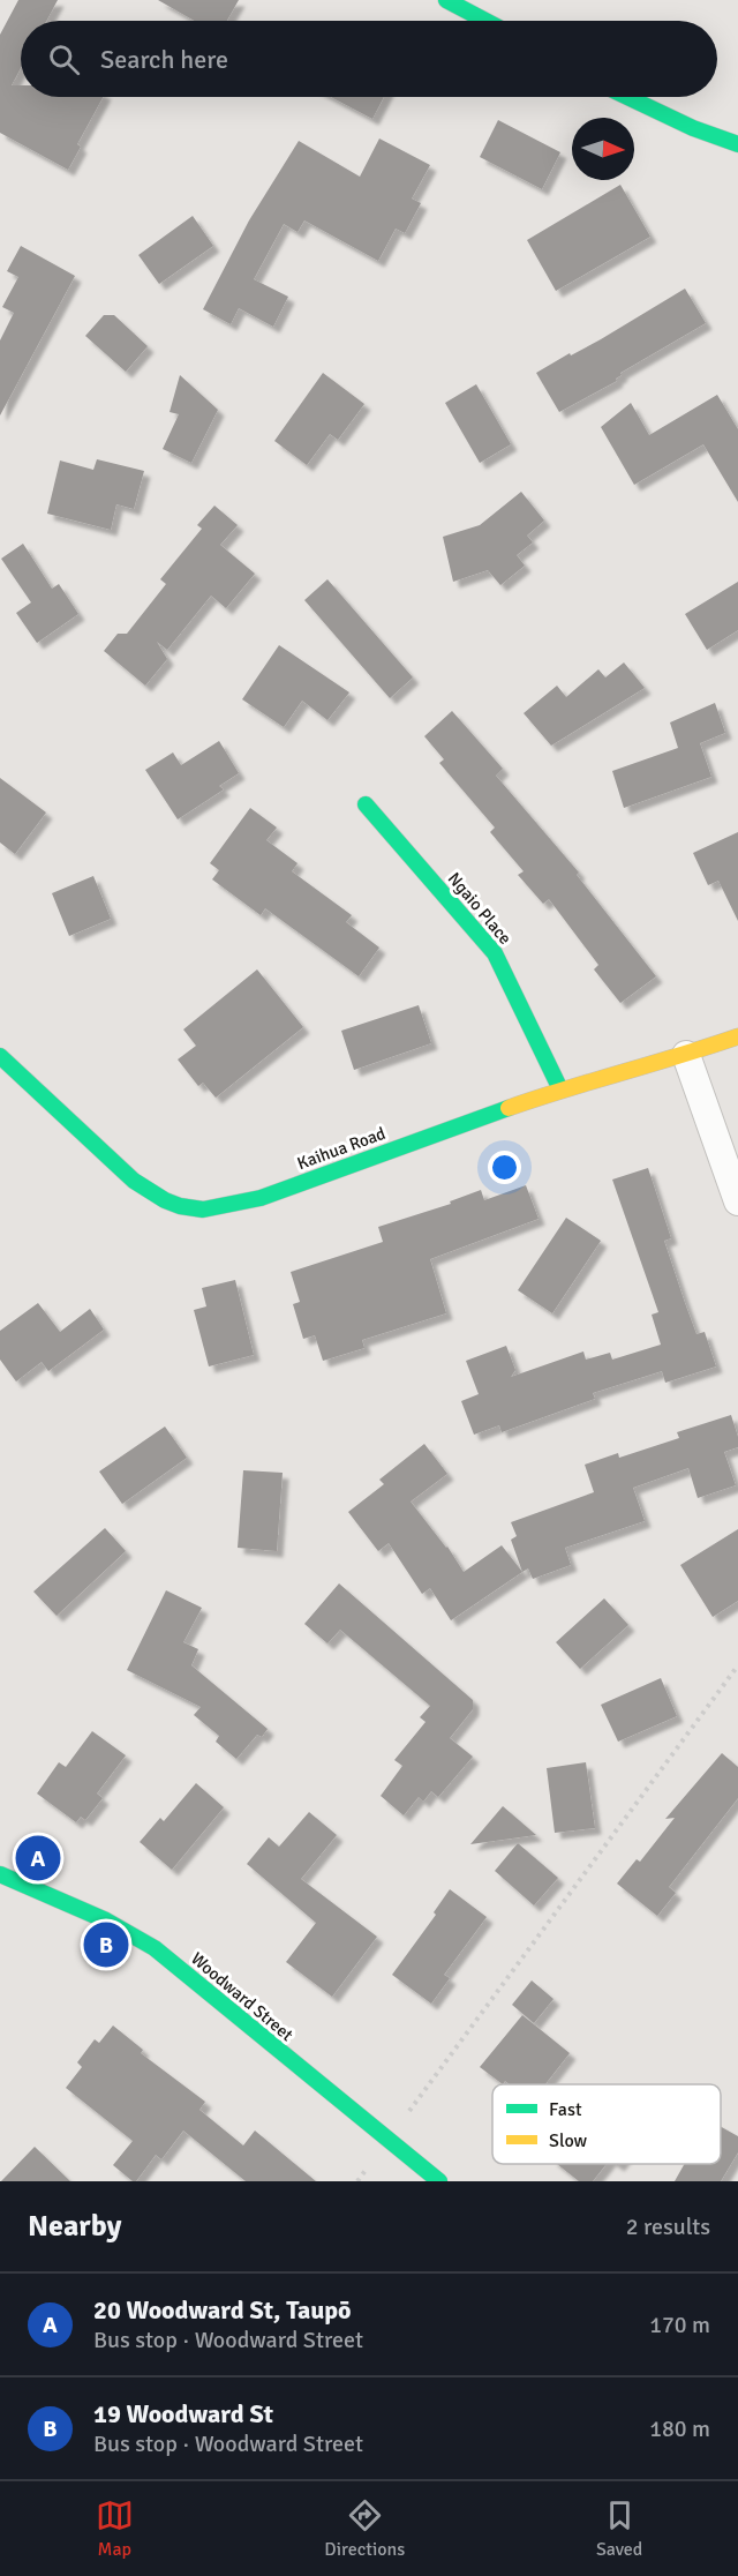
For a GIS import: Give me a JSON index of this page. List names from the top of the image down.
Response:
{
  "streets": {
    "street": ["Ngaio Place", "Kaihua Road", "Woodward Street"]
  },
  "crossings": [
    ["Ngaio Place", "Kaihua Road"]
  ],
  "legend": ["Fast", "Slow"],
  "north": "right",
  "page": {
    "search": "Search here",
    "pins": ["A", "B"],
    "heading": ["Nearby", "2 results"],
    "list": [
      {
        "mark": "A",
        "name": "20 Woodward St, Taupō",
        "note": "Bus stop · Woodward Street",
        "value": "170 m"
      },
      {
        "mark": "B",
        "name": "19 Woodward St",
        "note": "Bus stop · Woodward Street",
        "value": "180 m"
      }
    ],
    "nav": ["Map", "Directions", "Saved"]
  }
}
